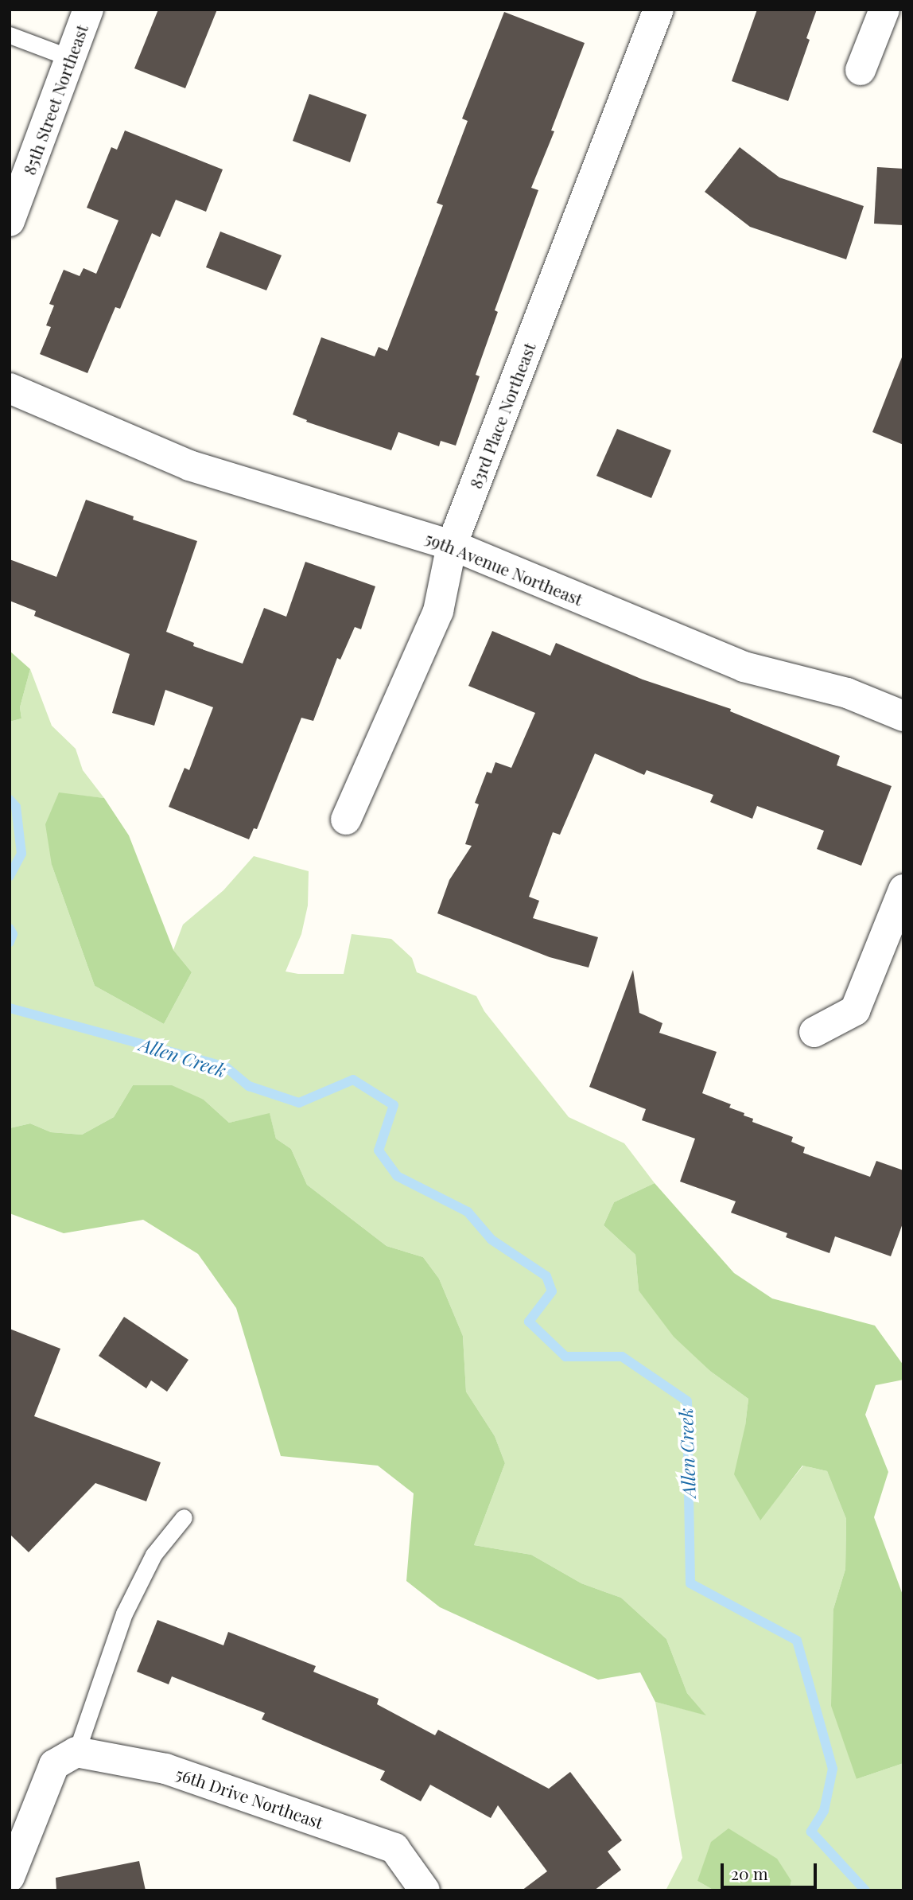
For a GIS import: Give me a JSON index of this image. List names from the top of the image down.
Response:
{
  "streets": {
    "street": [
      "85th Street Northeast",
      "83rd Place Northeast",
      "59th Avenue Northeast",
      "56th Drive Northeast"
    ]
  },
  "crossings": [
    ["83rd Place Northeast", "59th Avenue Northeast"]
  ],
  "water": ["Allen Creek"],
  "scale_bar": "20 m"
}
